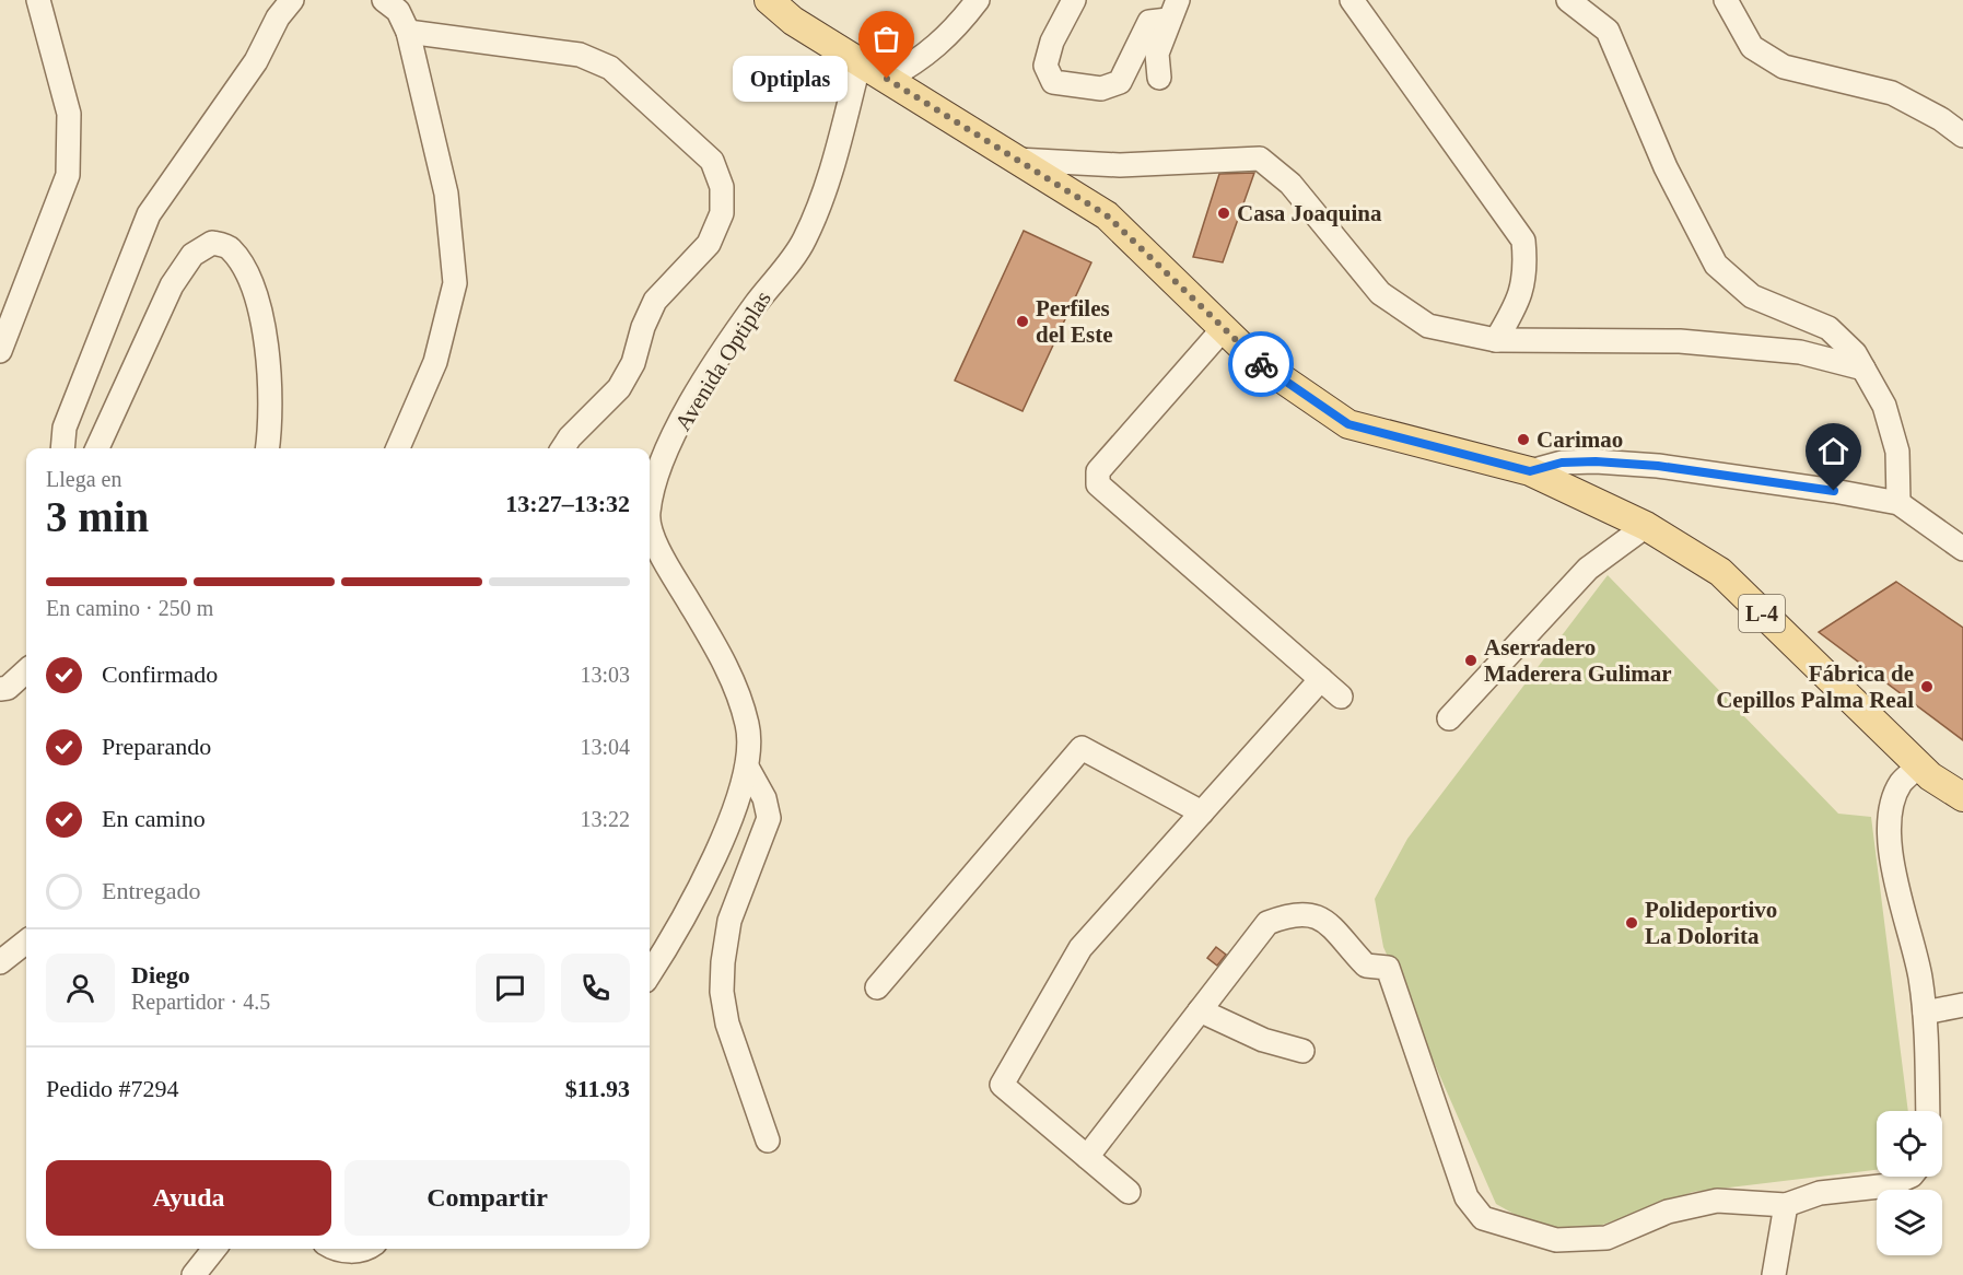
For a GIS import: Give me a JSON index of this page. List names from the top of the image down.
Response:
{
  "streets": {
    "main road": ["L-4"],
    "street": ["Avenida Optiplas"]
  },
  "crossings": [
    ["Avenida Optiplas", "L-4"]
  ],
  "places": [
    "Optiplas",
    "Casa Joaquina",
    "Perfiles del Este",
    "Carimao",
    "Aserradero Maderera Gulimar",
    "Fábrica de Cepillos Palma Real",
    "Polideportivo La Dolorita"
  ],
  "page": {
    "bubble": "Optiplas",
    "heading": ["3 min", "Llega en", "13:27–13:32"],
    "panel": [
      "Diego",
      "Repartidor · 4.5",
      "Pedido #7294",
      "$11.93"
    ],
    "bar": "En camino · 250 m",
    "list": [
      ["Confirmado", "13:03"],
      ["Preparando", "13:04"],
      ["En camino", "13:22"],
      "Entregado"
    ],
    "buttons": ["Ayuda", "Compartir"]
  }
}
